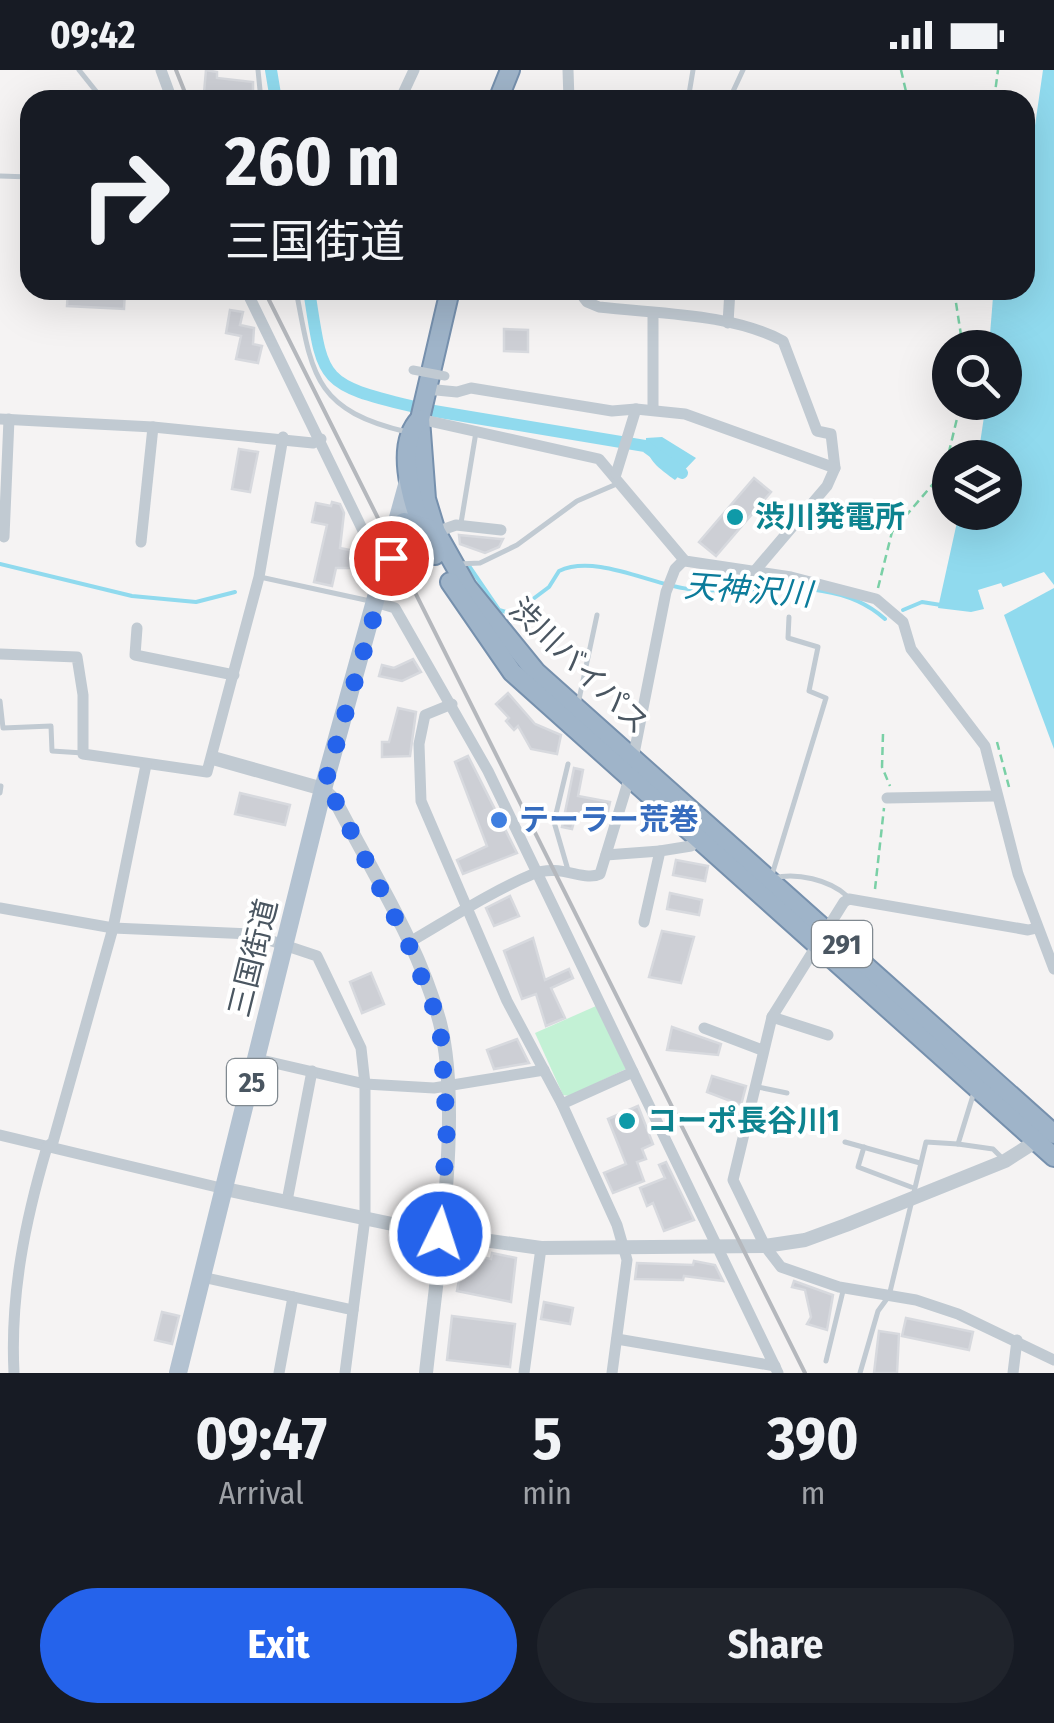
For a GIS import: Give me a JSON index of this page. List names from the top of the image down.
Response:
{
  "streets": {
    "highway": ["渋川バイパス", "291", "三国街道"],
    "main road": ["25"]
  },
  "crossings": [
    ["渋川バイパス", "三国街道"]
  ],
  "water": ["天神沢川"],
  "places": ["渋川発電所", "テーラー荒巻", "コーポ長谷川1"],
  "page": {
    "status": "09:42",
    "turn": ["260 m", "三国街道"],
    "eta": [
      "09:47",
      "Arrival",
      "5",
      "min",
      "390",
      "m"
    ],
    "buttons": ["Exit", "Share"]
  }
}
